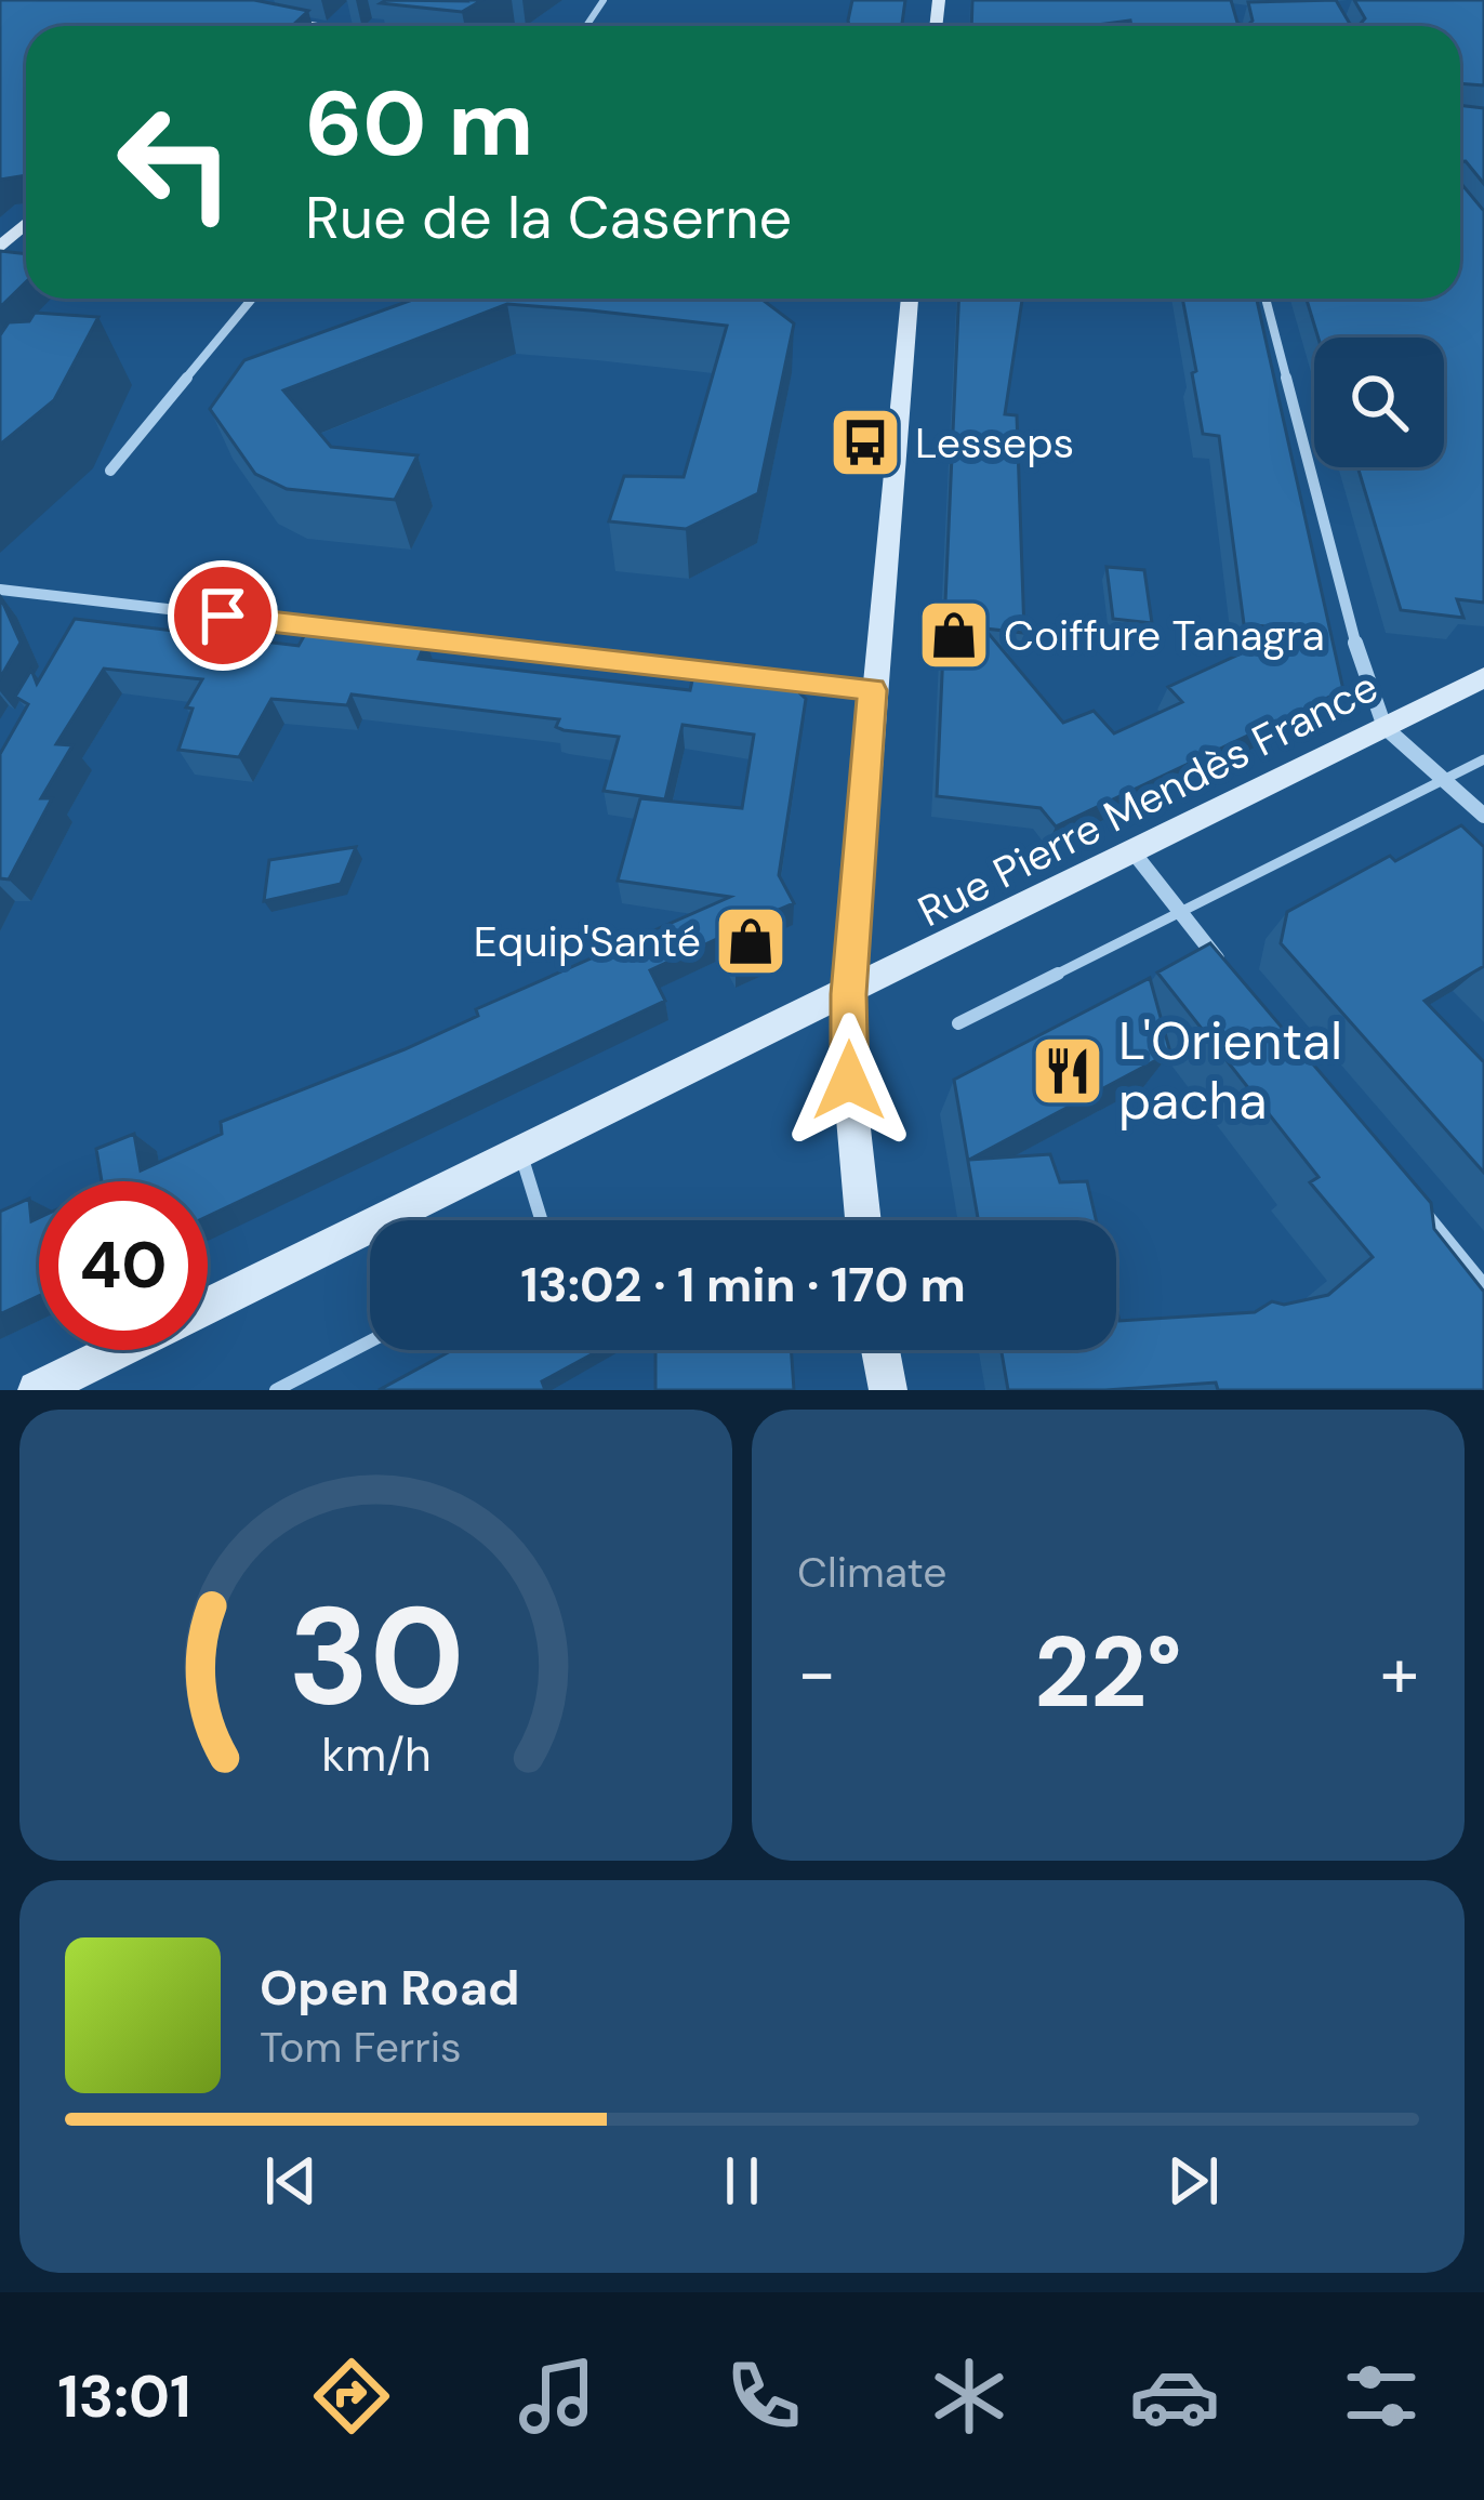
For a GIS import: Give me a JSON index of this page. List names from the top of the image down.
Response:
{
  "streets": {
    "street": ["Rue Pierre Mendès France"]
  },
  "places": {
    "bus stop": ["Lesseps"],
    "shop": ["Coiffure Tanagra", "Equip'Santé"],
    "restaurant": ["L'Oriental pacha"]
  },
  "page": {
    "turn": ["60 m", "Rue de la Caserne"],
    "limit": "40",
    "trip": "13:02 · 1 min · 170 m",
    "tile": "Climate",
    "heat": ["−", "22°", "+"],
    "song": ["Open Road", "Tom Ferris"],
    "tabs": "13:01",
    "gauge": ["30", "km/h"]
  }
}
